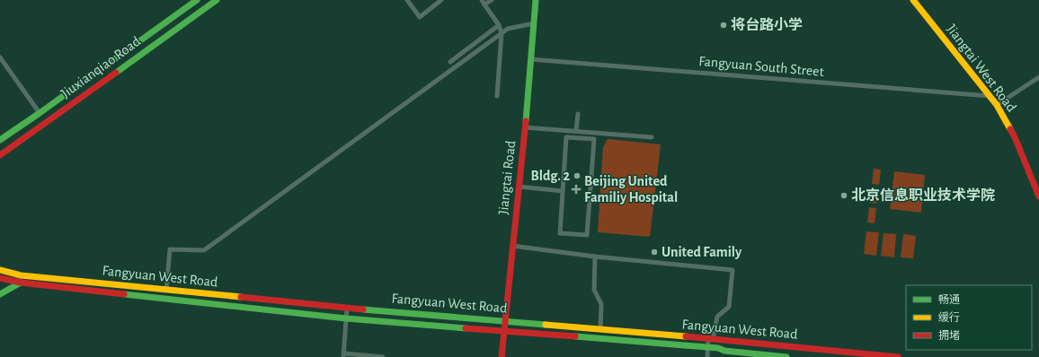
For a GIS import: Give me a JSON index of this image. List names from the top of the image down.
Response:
{
  "streets": {
    "main road": [
      "Jiuxianqiao Road",
      "Jiangtai West Road",
      "Jiangtai Road",
      "Fangyuan West Road"
    ],
    "street": ["Fangyuan South Street"]
  },
  "crossings": [
    ["Fangyuan South Street", "Jiangtai West Road"],
    ["Fangyuan South Street", "Jiangtai Road"],
    ["Jiangtai Road", "Fangyuan West Road"]
  ],
  "places": {
    "other": [
      "将台路小学",
      "Bldg. 2",
      "北京信息职业技术学院",
      "United Family"
    ],
    "health": ["Beijing United Familiy Hospital"]
  },
  "legend": ["畅通", "缓行", "拥堵"]
}
